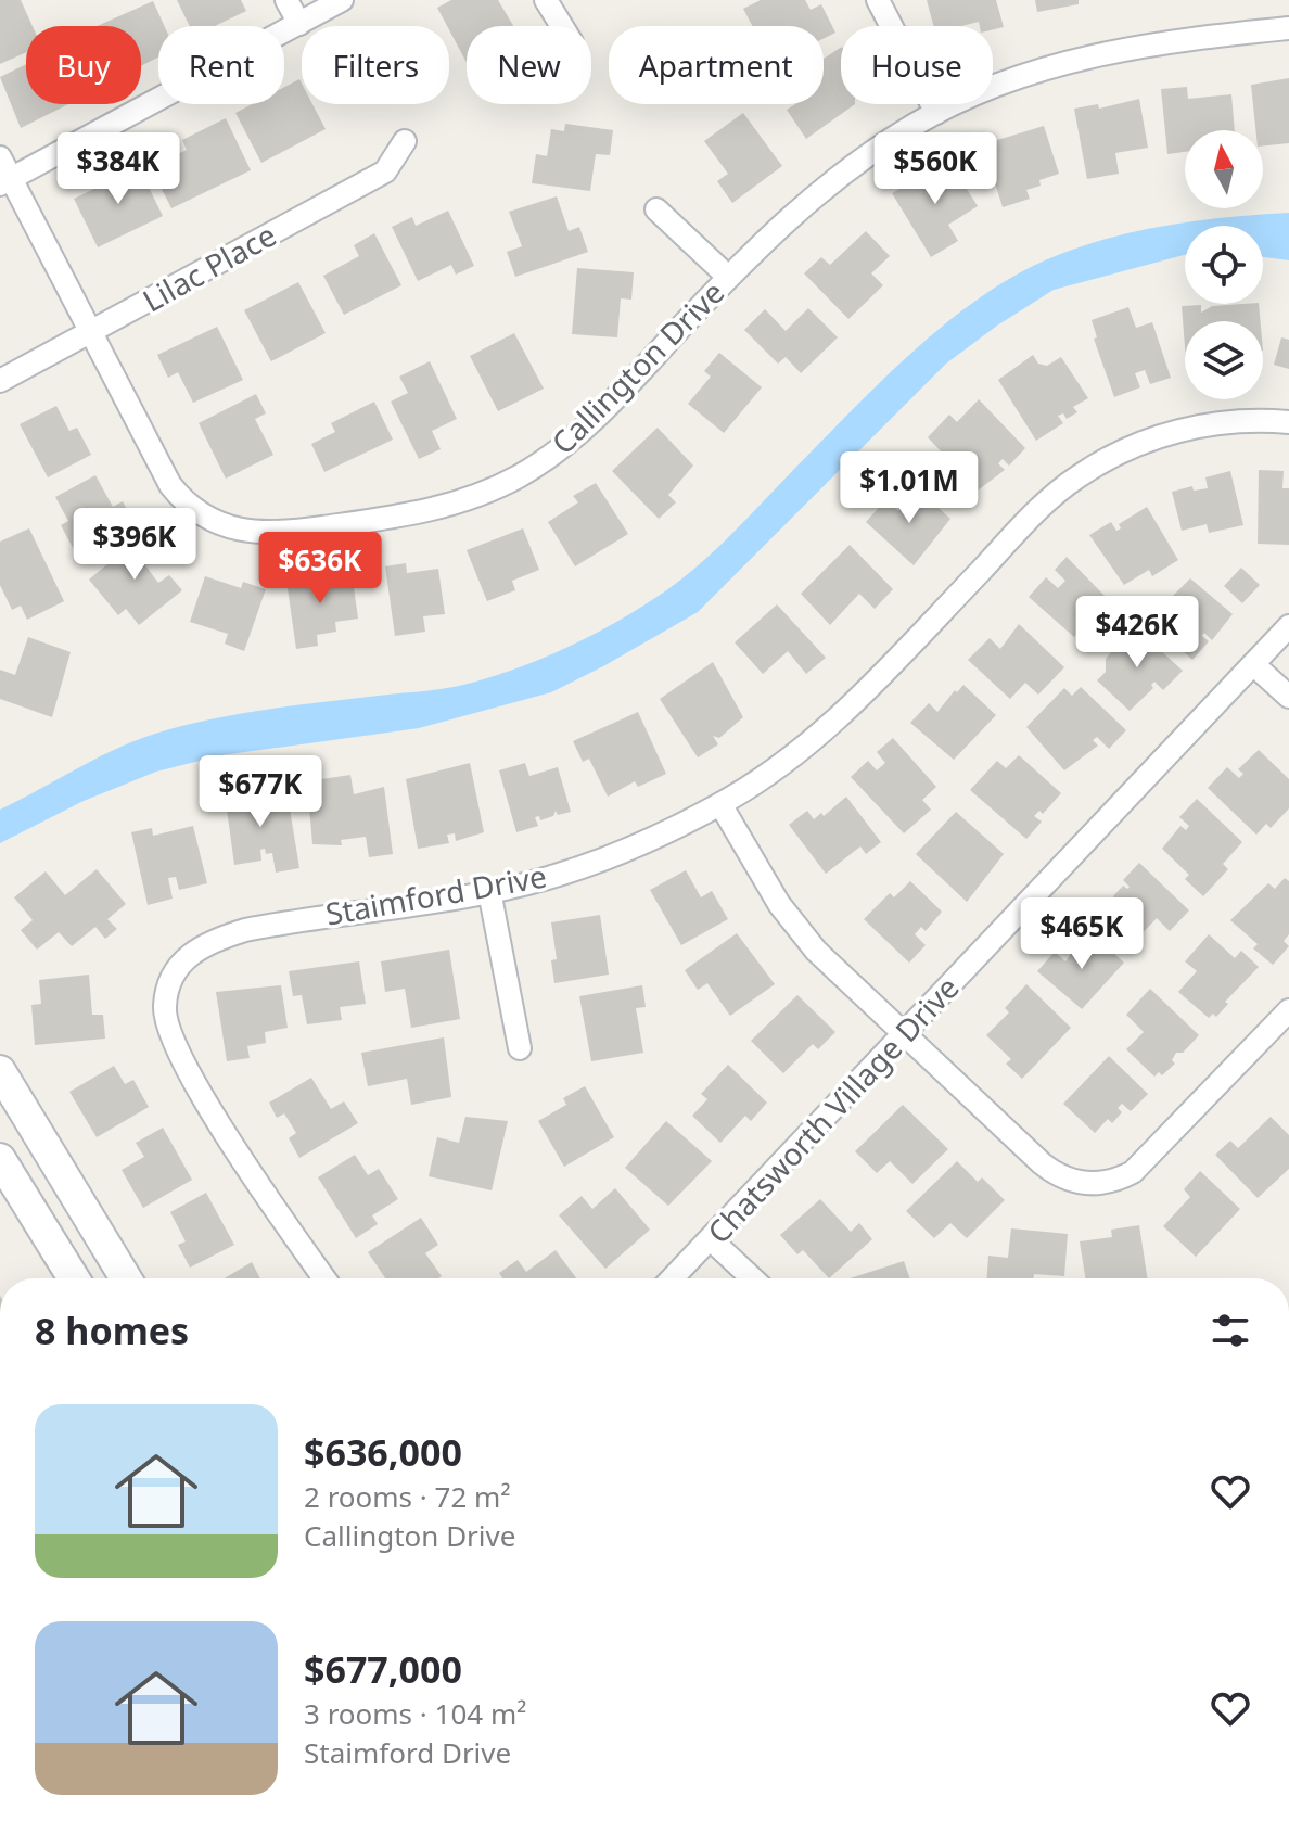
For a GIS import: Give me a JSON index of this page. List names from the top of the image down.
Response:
{
  "streets": {
    "street": [
      "Lilac Place",
      "Callington Drive",
      "Staimford Drive",
      "Chatsworth Village Drive"
    ]
  },
  "crossings": [
    ["Lilac Place", "Callington Drive"]
  ],
  "north": "top",
  "page": {
    "chip": [
      "Buy",
      "Rent",
      "Filters",
      "New",
      "Apartment",
      "House"
    ],
    "price": [
      "$384K",
      "$560K",
      "$1.01M",
      "$396K",
      "$636K",
      "$426K",
      "$677K",
      "$465K"
    ],
    "heading": "8 homes",
    "list": [
      {
        "name": "$636,000",
        "note": "2 rooms · 72 m² · Callington Drive"
      },
      {
        "name": "$677,000",
        "note": "3 rooms · 104 m² · Staimford Drive"
      }
    ]
  }
}
